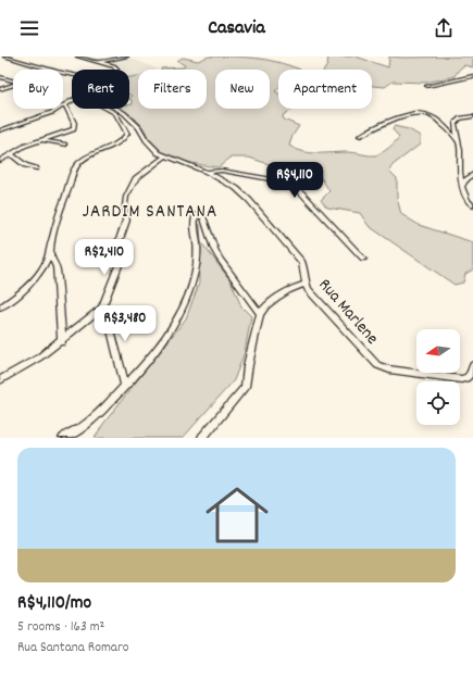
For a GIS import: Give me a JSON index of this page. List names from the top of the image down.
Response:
{
  "streets": {
    "street": ["Rua Marlene"]
  },
  "districts": ["JARDIM SANTANA"],
  "north": "left",
  "page": {
    "header": "Casavia",
    "chip": [
      "Buy",
      "Rent",
      "Filters",
      "New",
      "Apartment"
    ],
    "price": ["R$4,110", "R$2,410", "R$3,480"],
    "list": [
      {
        "name": "R$4,110/mo",
        "note": "5 rooms · 163 m² · Rua Santana Romaro"
      }
    ]
  }
}
